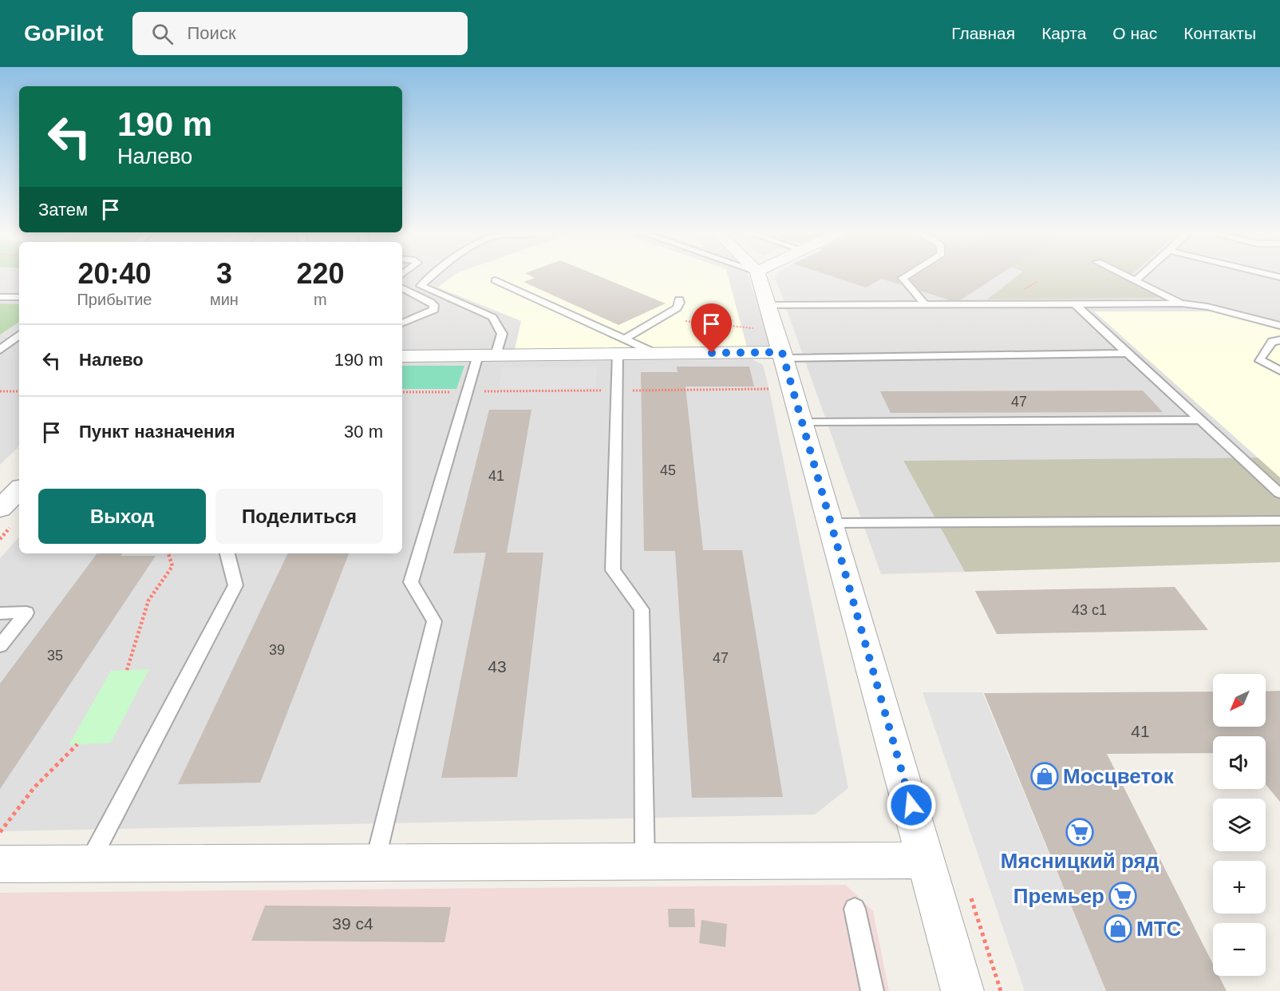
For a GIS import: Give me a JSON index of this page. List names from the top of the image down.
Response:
{
  "places": {
    "shop": ["Мосцветок", "МТС"],
    "supermarket": ["Мясницкий ряд", "Премьер"]
  },
  "house_numbers": [
    "47",
    "45",
    "41",
    "43 с1",
    "39",
    "35",
    "47",
    "43",
    "41",
    "39 с4"
  ],
  "north": "bottom left",
  "page": {
    "header": "GoPilot",
    "search": "Поиск",
    "nav": [
      "Главная",
      "Карта",
      "О нас",
      "Контакты"
    ],
    "turn": ["190 m", "Налево"],
    "then": "Затем",
    "eta": [
      "20:40",
      "Прибытие",
      "3",
      "мин",
      "220",
      "m"
    ],
    "list": [
      {
        "name": "Налево",
        "value": "190 m"
      },
      {
        "name": "Пункт назначения",
        "value": "30 m"
      }
    ],
    "buttons": ["Выход", "Поделиться"],
    "map_buttons": ["+", "−"]
  }
}
